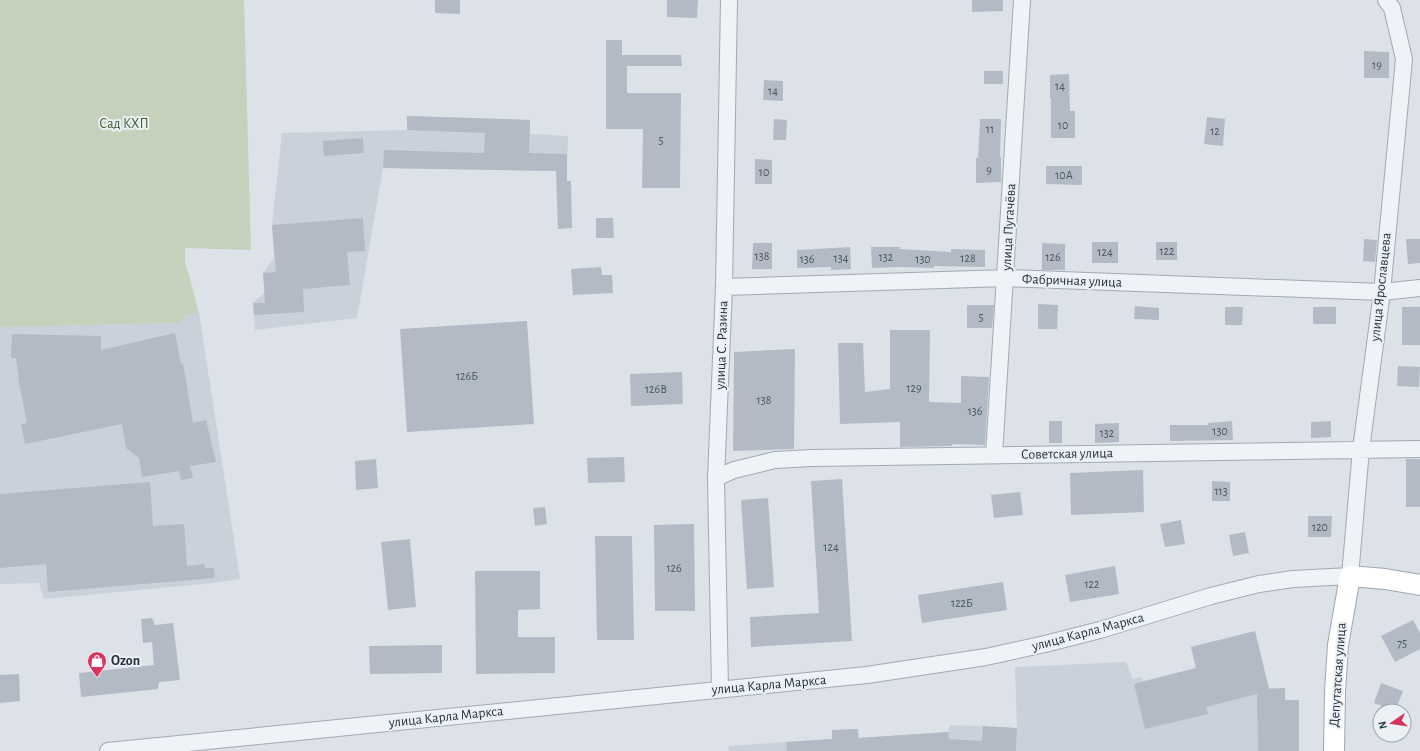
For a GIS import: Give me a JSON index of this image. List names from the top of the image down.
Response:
{
  "streets": {
    "main road": ["улица Карла Маркса", "Депутатская улица"],
    "street": [
      "улица Пугачёва",
      "Фабричная улица",
      "улица Ярославцева",
      "улица С. Разина",
      "Советская улица"
    ]
  },
  "crossings": [
    ["улица Пугачёва", "Фабричная улица"],
    ["улица Пугачёва", "Советская улица"],
    ["Фабричная улица", "улица Ярославцева"],
    ["Фабричная улица", "улица С. Разина"],
    ["улица Ярославцева", "Советская улица"],
    ["улица Ярославцева", "улица Карла Маркса"],
    ["улица Ярославцева", "Депутатская улица"],
    ["улица С. Разина", "Советская улица"],
    ["улица С. Разина", "улица Карла Маркса"],
    ["улица Карла Маркса", "Депутатская улица"]
  ],
  "parks": ["Сад КХП"],
  "places": {
    "shop": ["Ozon"]
  },
  "house_numbers": [
    "19",
    "14",
    "14",
    "10",
    "11",
    "12",
    "5",
    "9",
    "10",
    "10А",
    "122",
    "124",
    "138",
    "132",
    "126",
    "134",
    "128",
    "136",
    "130",
    "5",
    "126Б",
    "129",
    "126В",
    "138",
    "136",
    "130",
    "132",
    "113",
    "120",
    "124",
    "126",
    "122",
    "122Б",
    "75"
  ],
  "north": "left"
}
